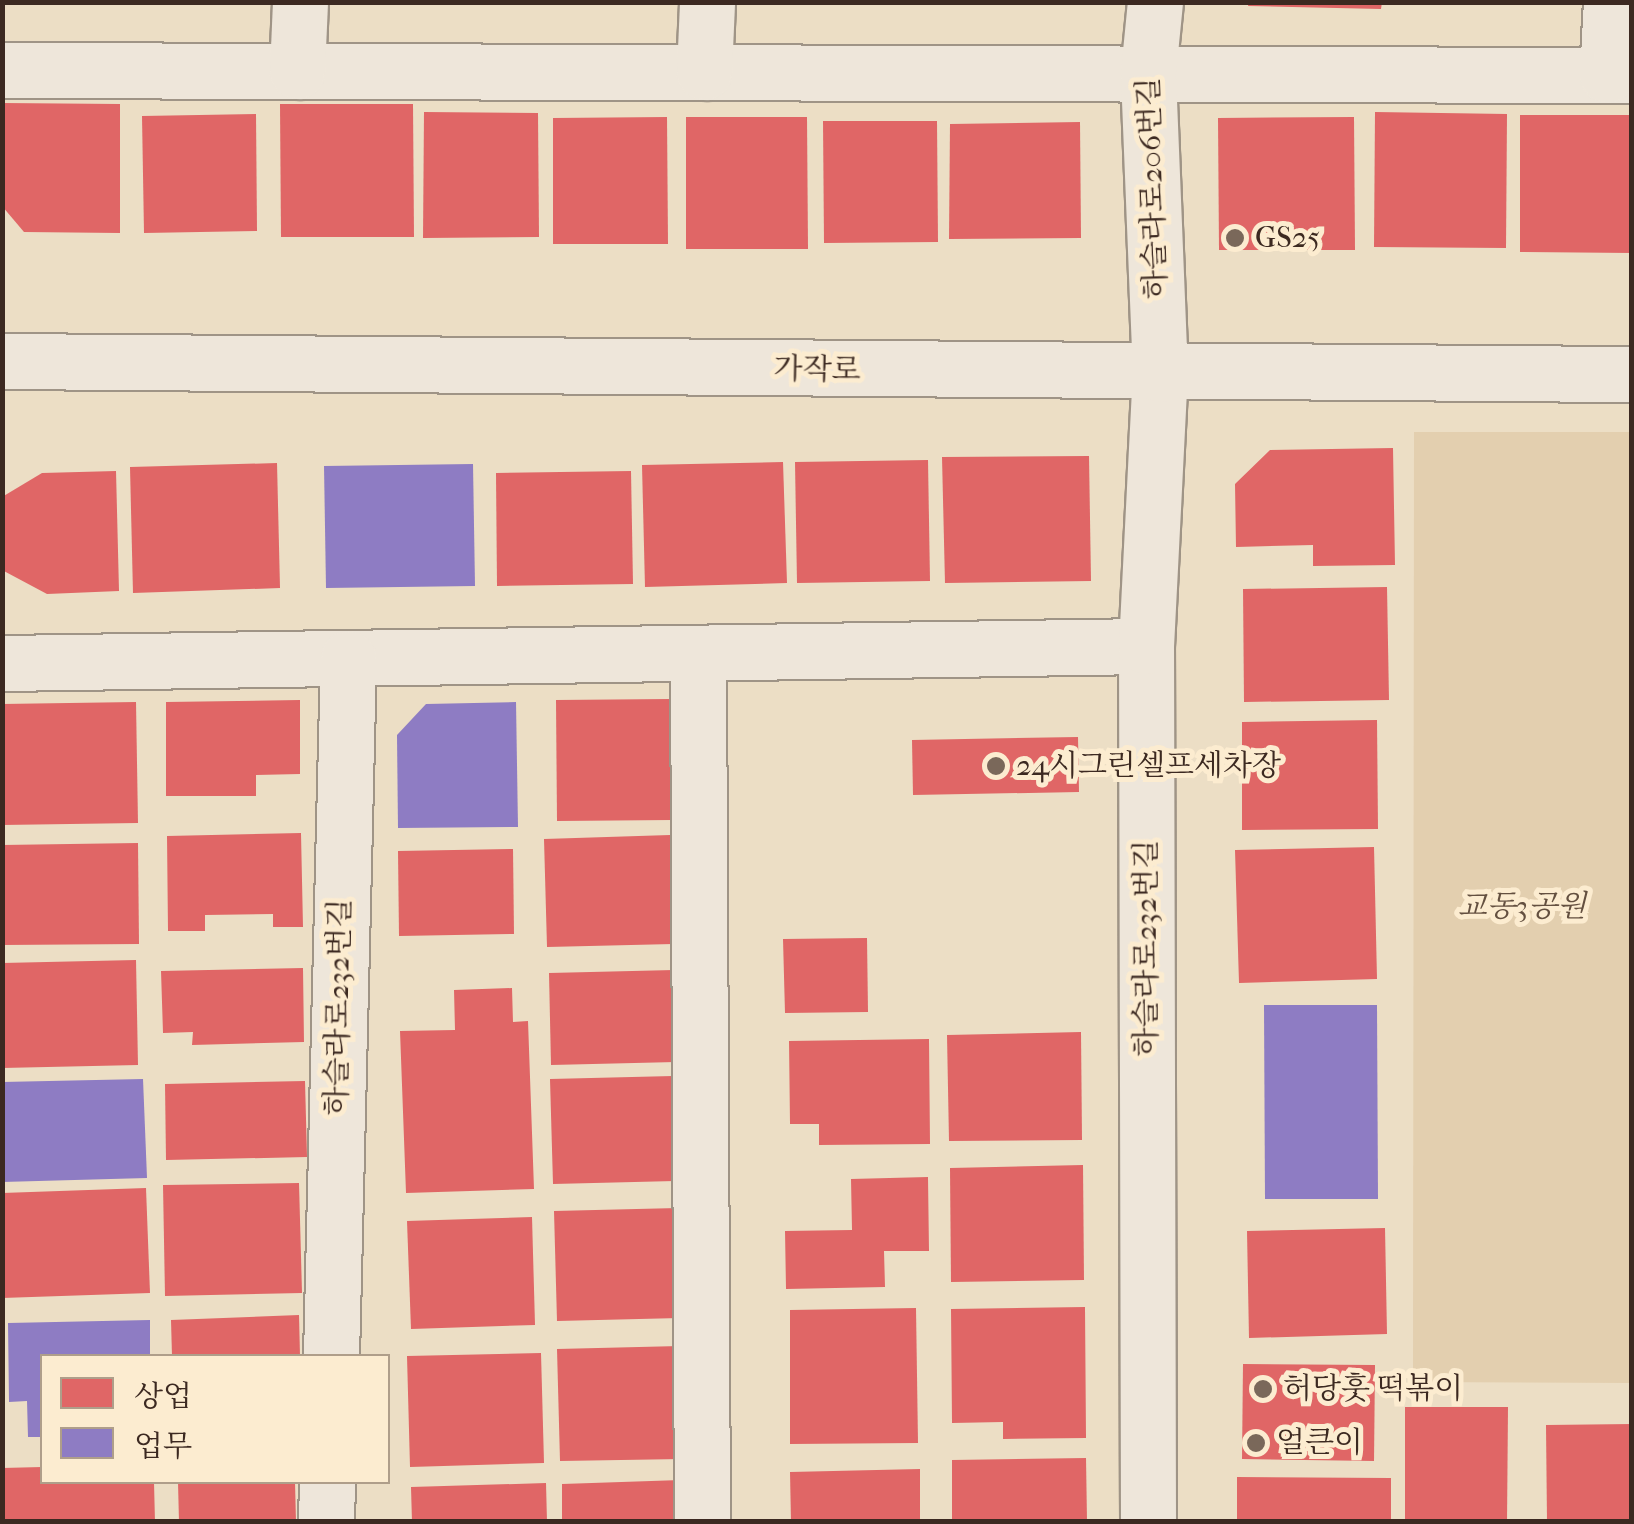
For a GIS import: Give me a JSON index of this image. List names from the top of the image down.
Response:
{
  "streets": {
    "street": ["하슬라로206번길", "가작로", "하슬라로232번길"]
  },
  "crossings": [
    ["하슬라로206번길", "가작로"],
    ["하슬라로206번길", "하슬라로232번길"],
    ["가작로", "하슬라로232번길"]
  ],
  "parks": ["교동3공원"],
  "places": [
    "GS25",
    "24시그린셀프세차장",
    "허당훗 떡볶이",
    "얼큰이"
  ],
  "legend": ["상업", "업무"]
}
